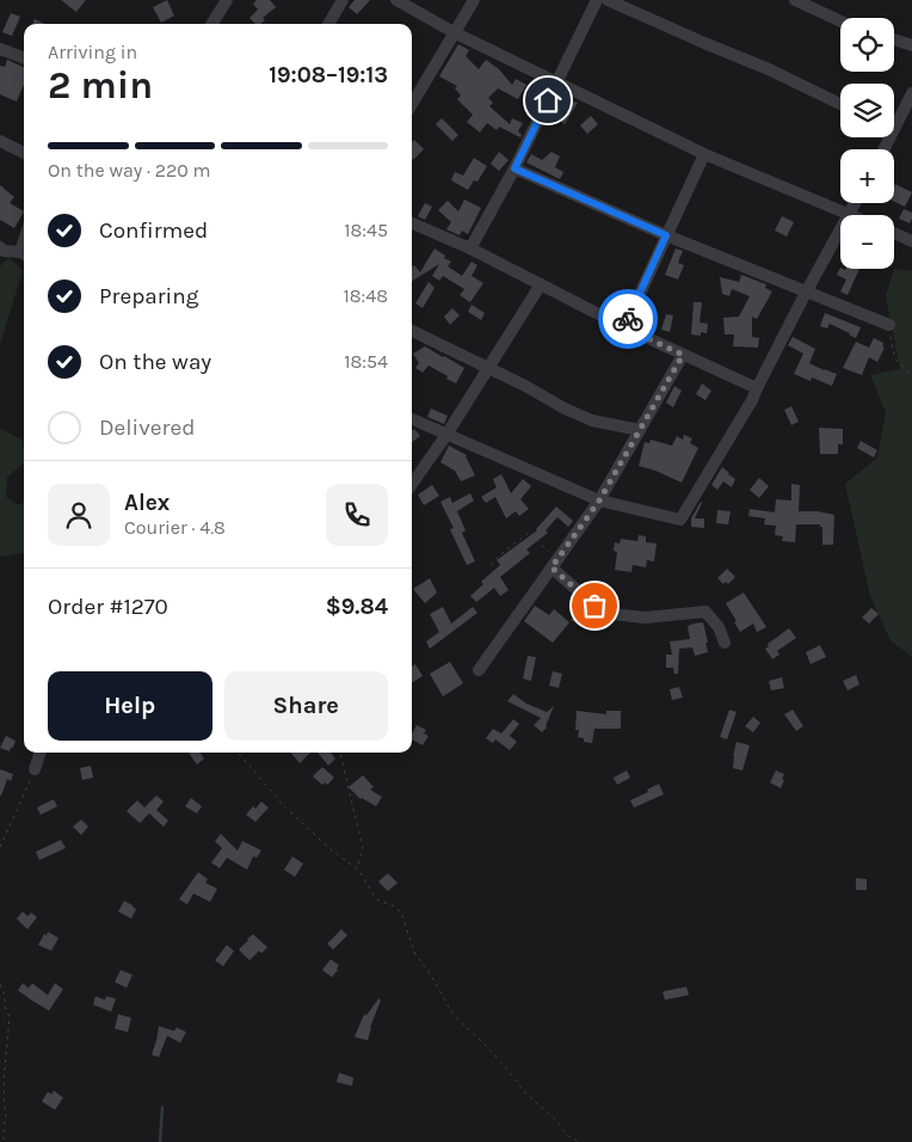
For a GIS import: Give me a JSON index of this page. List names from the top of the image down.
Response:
{
  "page": {
    "map_buttons": ["+", "−"],
    "heading": ["2 min", "Arriving in", "19:08–19:13"],
    "panel": [
      "Alex",
      "Courier · 4.8",
      "Order #1270",
      "$9.84"
    ],
    "bar": "On the way · 220 m",
    "list": [
      ["Confirmed", "18:45"],
      ["Preparing", "18:48"],
      ["On the way", "18:54"],
      "Delivered"
    ],
    "buttons": ["Help", "Share"]
  }
}
